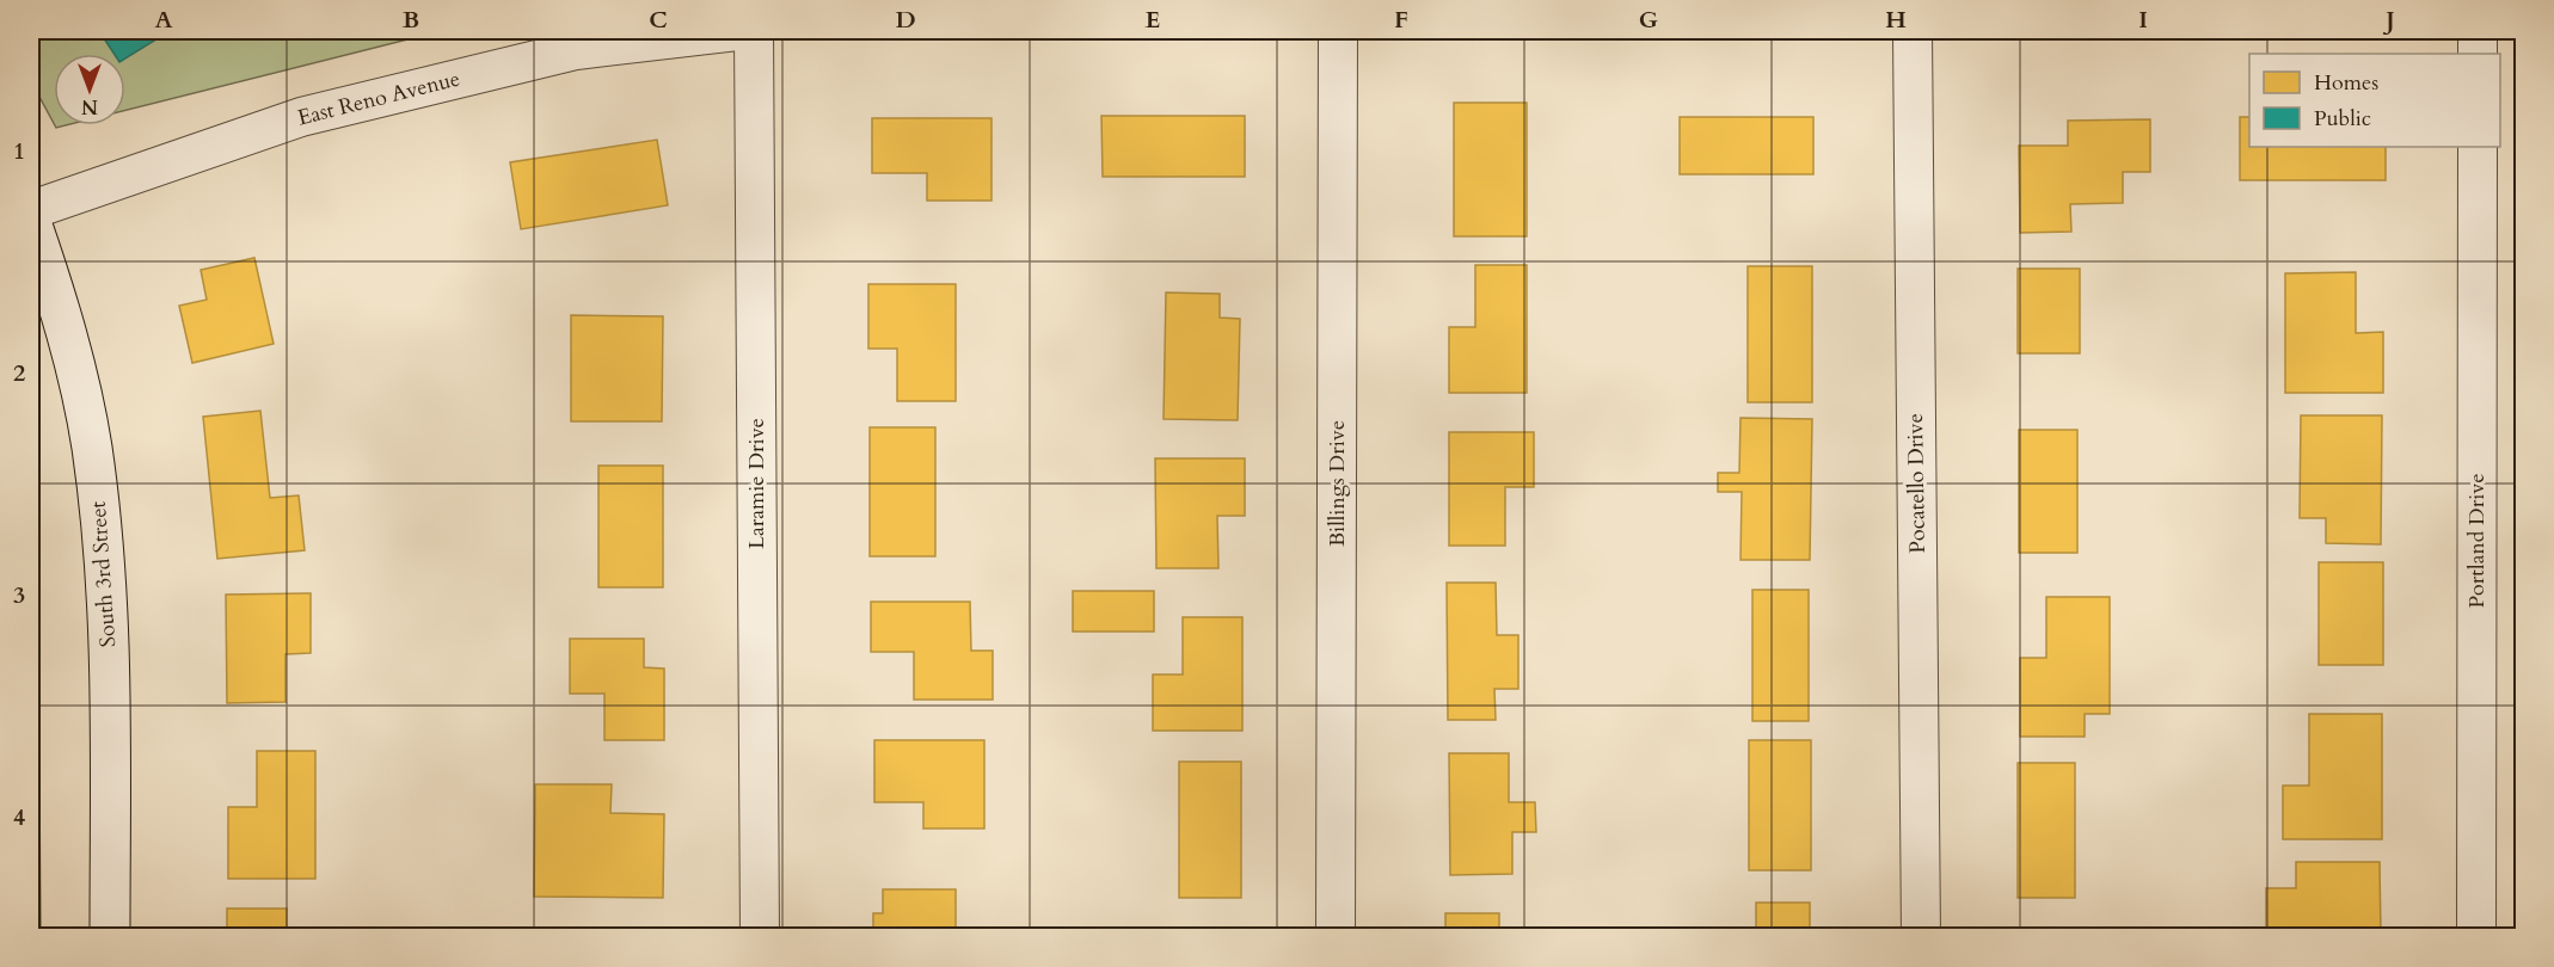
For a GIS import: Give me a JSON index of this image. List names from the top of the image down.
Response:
{
  "streets": {
    "street": [
      "East Reno Avenue",
      "Laramie Drive",
      "Billings Drive",
      "Pocatello Drive",
      "Portland Drive",
      "South 3rd Street"
    ]
  },
  "legend": ["Homes", "Public"],
  "north": "bottom",
  "grid": {
    "columns": [
      "A",
      "B",
      "C",
      "D",
      "E",
      "F",
      "G",
      "H",
      "I",
      "J"
    ],
    "rows": [
      "1",
      "2",
      "3",
      "4"
    ]
  }
}
